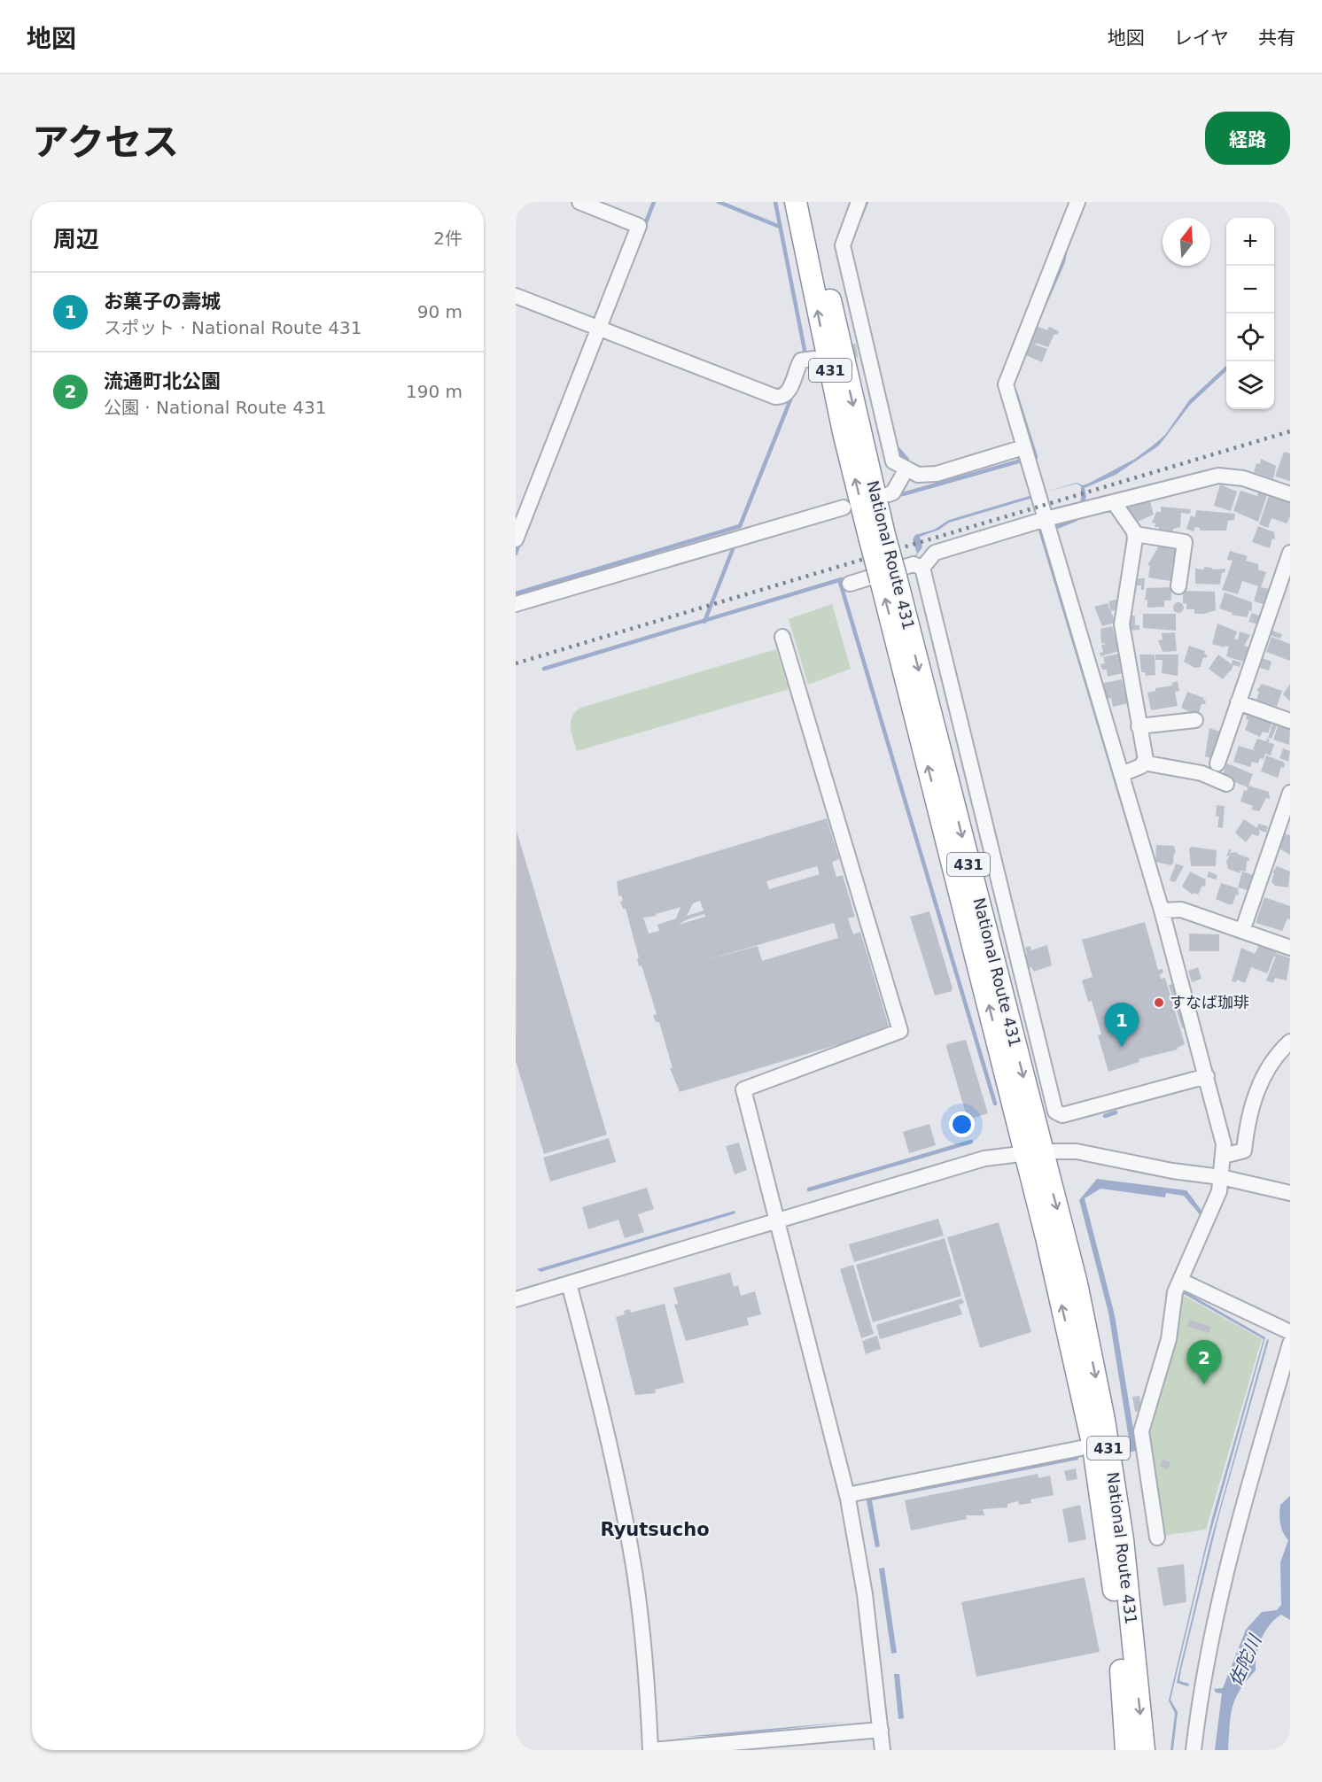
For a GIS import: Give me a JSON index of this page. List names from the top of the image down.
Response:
{
  "streets": {
    "highway": ["431", "National Route 431"]
  },
  "districts": ["Ryutsucho"],
  "water": ["佐陀川"],
  "places": ["すなば珈琲"],
  "north": "top",
  "page": {
    "header": "地図",
    "nav": ["地図", "レイヤ", "共有"],
    "title": "アクセス",
    "buttons": "経路",
    "heading": ["周辺", "2件"],
    "map_buttons": ["+", "−"],
    "list": [
      {
        "mark": "1",
        "name": "お菓子の壽城",
        "note": "スポット · National Route 431",
        "value": "90 m"
      },
      {
        "mark": "2",
        "name": "流通町北公園",
        "note": "公園 · National Route 431",
        "value": "190 m"
      }
    ],
    "pins": ["1", "2"]
  }
}
